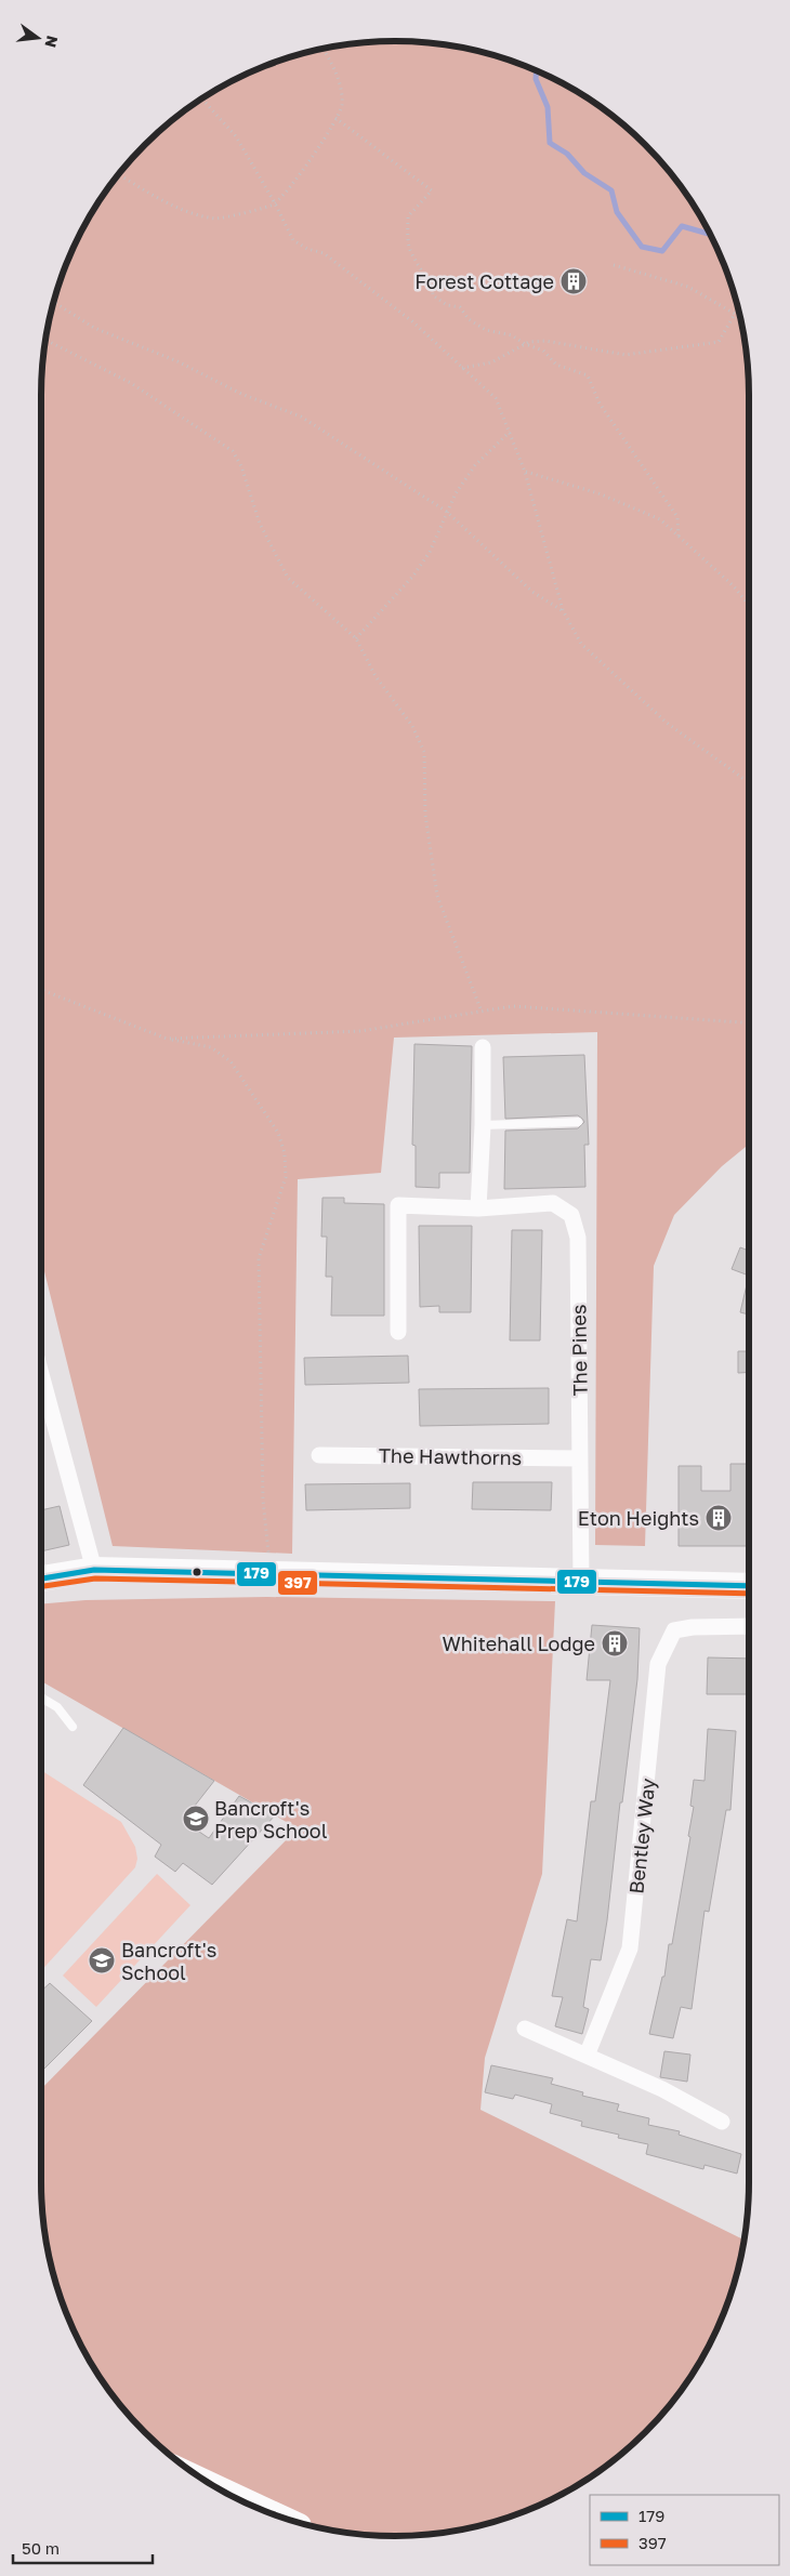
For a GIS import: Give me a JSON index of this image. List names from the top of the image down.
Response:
{
  "streets": {
    "street": ["The Pines", "The Hawthorns", "Bentley Way"]
  },
  "crossings": [
    ["The Pines", "The Hawthorns"]
  ],
  "places": {
    "building": ["Forest Cottage", "Eton Heights", "Whitehall Lodge"],
    "school or university": ["Bancroft's Prep School", "Bancroft's School"]
  },
  "lines": ["transit line 179", "transit line 397"],
  "legend": ["179", "397"],
  "scale_bar": "50 m",
  "north": "right"
}
